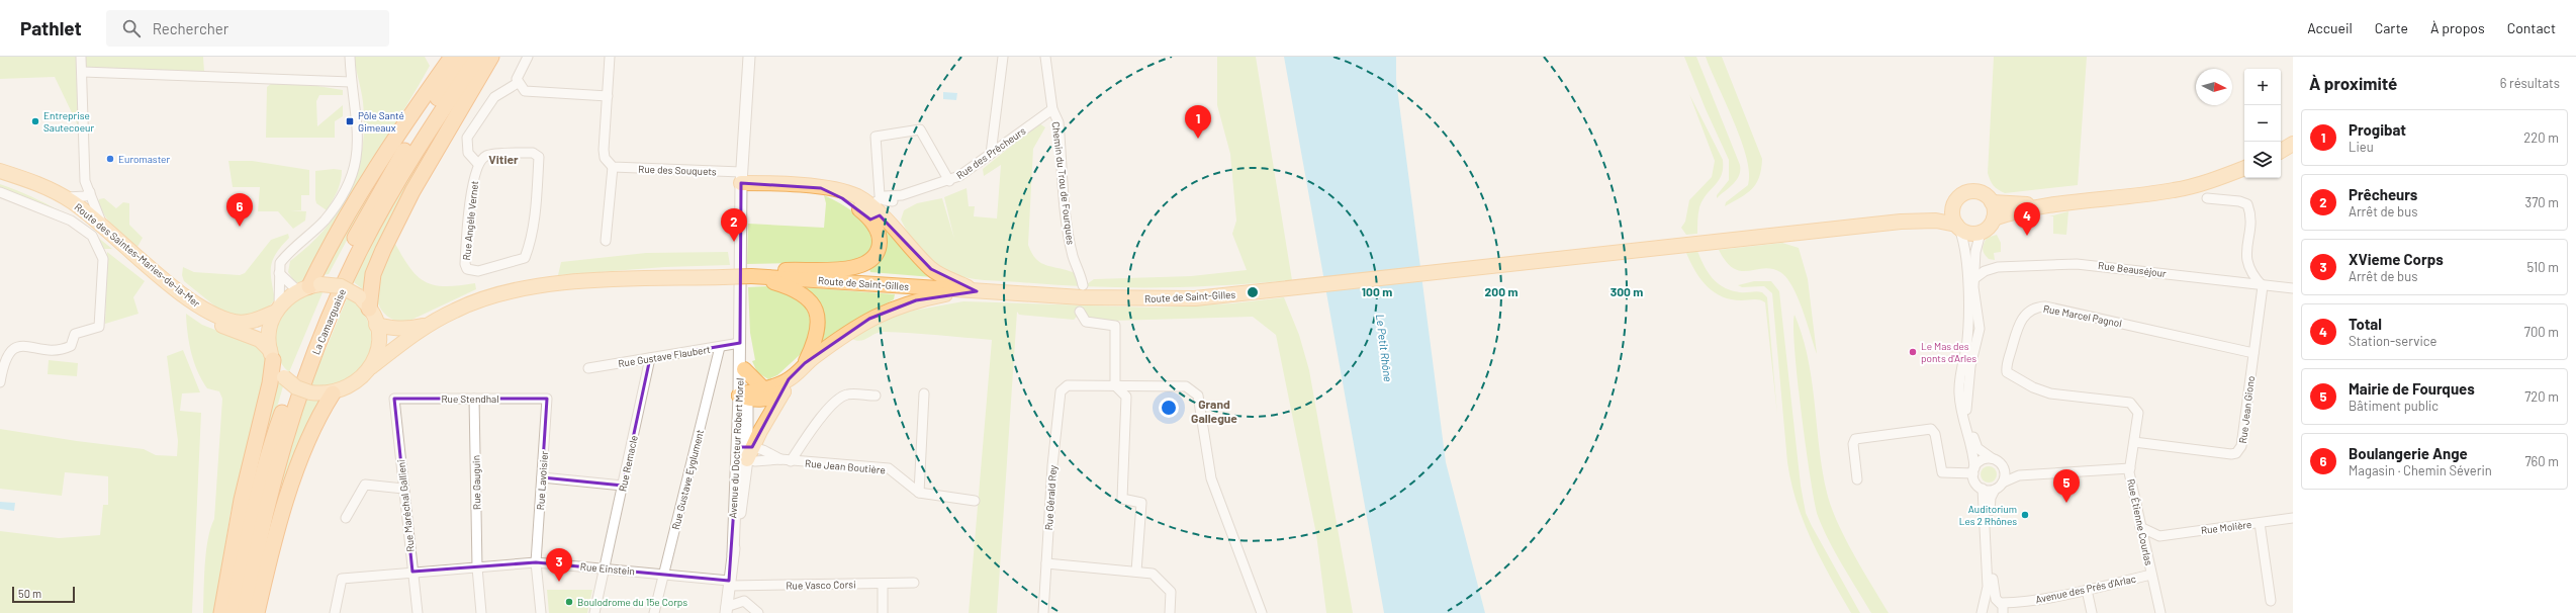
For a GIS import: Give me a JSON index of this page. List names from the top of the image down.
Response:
{
  "streets": {
    "highway": ["La Camarguaise"],
    "main road": ["Route des Saintes-Maries-de-la-Mer", "Route de Saint-Gilles"],
    "street": [
      "Rue des Prêcheurs",
      "Rue des Souquets",
      "Chemin du Trou de Fourques",
      "Rue Angèle Vernet",
      "Rue Beauséjour",
      "Rue Marcel Pagnol",
      "Rue Gustave Flaubert",
      "Rue Stendhal",
      "Rue Jean Giono",
      "Avenue du Docteur Robert Morel",
      "Rue Remacle",
      "Rue Jean Boutière",
      "Rue Gustave Eyglument",
      "Rue Lavoisier",
      "Rue Gauguin",
      "Rue Gérald Rey",
      "Rue Maréchal Gallieni",
      "Rue Étienne Courlas",
      "Rue Molière",
      "Rue Einstein",
      "Rue Vasco Corsi",
      "Avenue des Prés d'Arlac"
    ]
  },
  "crossings": [
    ["Rue des Prêcheurs", "Chemin du Trou de Fourques"],
    ["Rue des Souquets", "Avenue du Docteur Robert Morel"],
    ["Route des Saintes-Maries-de-la-Mer", "Route de Saint-Gilles"],
    ["Rue Beauséjour", "Rue Jean Giono"],
    ["Rue Marcel Pagnol", "Rue Jean Giono"],
    ["Rue Marcel Pagnol", "Rue Étienne Courlas"],
    ["Rue Gustave Flaubert", "Avenue du Docteur Robert Morel"],
    ["Rue Gustave Flaubert", "Rue Remacle"],
    ["Rue Gustave Flaubert", "Rue Gustave Eyglument"],
    ["Rue Stendhal", "Rue Lavoisier"],
    ["Rue Stendhal", "Rue Gauguin"],
    ["Rue Stendhal", "Rue Maréchal Gallieni"],
    ["Avenue du Docteur Robert Morel", "Rue Jean Boutière"],
    ["Avenue du Docteur Robert Morel", "Rue Einstein"],
    ["Avenue du Docteur Robert Morel", "Rue Vasco Corsi"],
    ["Rue Remacle", "Rue Einstein"],
    ["Rue Gustave Eyglument", "Rue Einstein"],
    ["Rue Lavoisier", "Rue Einstein"],
    ["Rue Gauguin", "Rue Einstein"],
    ["Rue Maréchal Gallieni", "Rue Einstein"],
    ["Rue Étienne Courlas", "Avenue des Prés d'Arlac"],
    ["Rue Einstein", "Rue Vasco Corsi"]
  ],
  "districts": ["Vitier", "Grand Gallegue"],
  "water": ["Le Petit Rhône"],
  "places": {
    "other": [
      "Entreprise Sautecoeur",
      "Euromaster",
      "Le Mas des ponts d'Arles",
      "Auditorium Les 2 Rhônes",
      "Boulodrome du 15e Corps"
    ],
    "transit": ["Pôle Santé Gimeaux"]
  },
  "scale_bar": "50 m",
  "north": "right",
  "page": {
    "header": "Pathlet",
    "search": "Rechercher",
    "nav": [
      "Accueil",
      "Carte",
      "À propos",
      "Contact"
    ],
    "heading": ["À proximité", "6 résultats"],
    "map_buttons": ["+", "−"],
    "pins": [
      "1",
      "6",
      "4",
      "2",
      "5",
      "3"
    ],
    "list": [
      {
        "mark": "1",
        "name": "Progibat",
        "note": "Lieu",
        "value": "220 m"
      },
      {
        "mark": "2",
        "name": "Prêcheurs",
        "note": "Arrêt de bus",
        "value": "370 m"
      },
      {
        "mark": "3",
        "name": "XVieme Corps",
        "note": "Arrêt de bus",
        "value": "510 m"
      },
      {
        "mark": "4",
        "name": "Total",
        "note": "Station-service",
        "value": "700 m"
      },
      {
        "mark": "5",
        "name": "Mairie de Fourques",
        "note": "Bâtiment public",
        "value": "720 m"
      },
      {
        "mark": "6",
        "name": "Boulangerie Ange",
        "note": "Magasin · Chemin Séverin",
        "value": "760 m"
      }
    ],
    "scale": "50 m"
  },
  "rings": ["100 m", "200 m", "300 m"]
}
